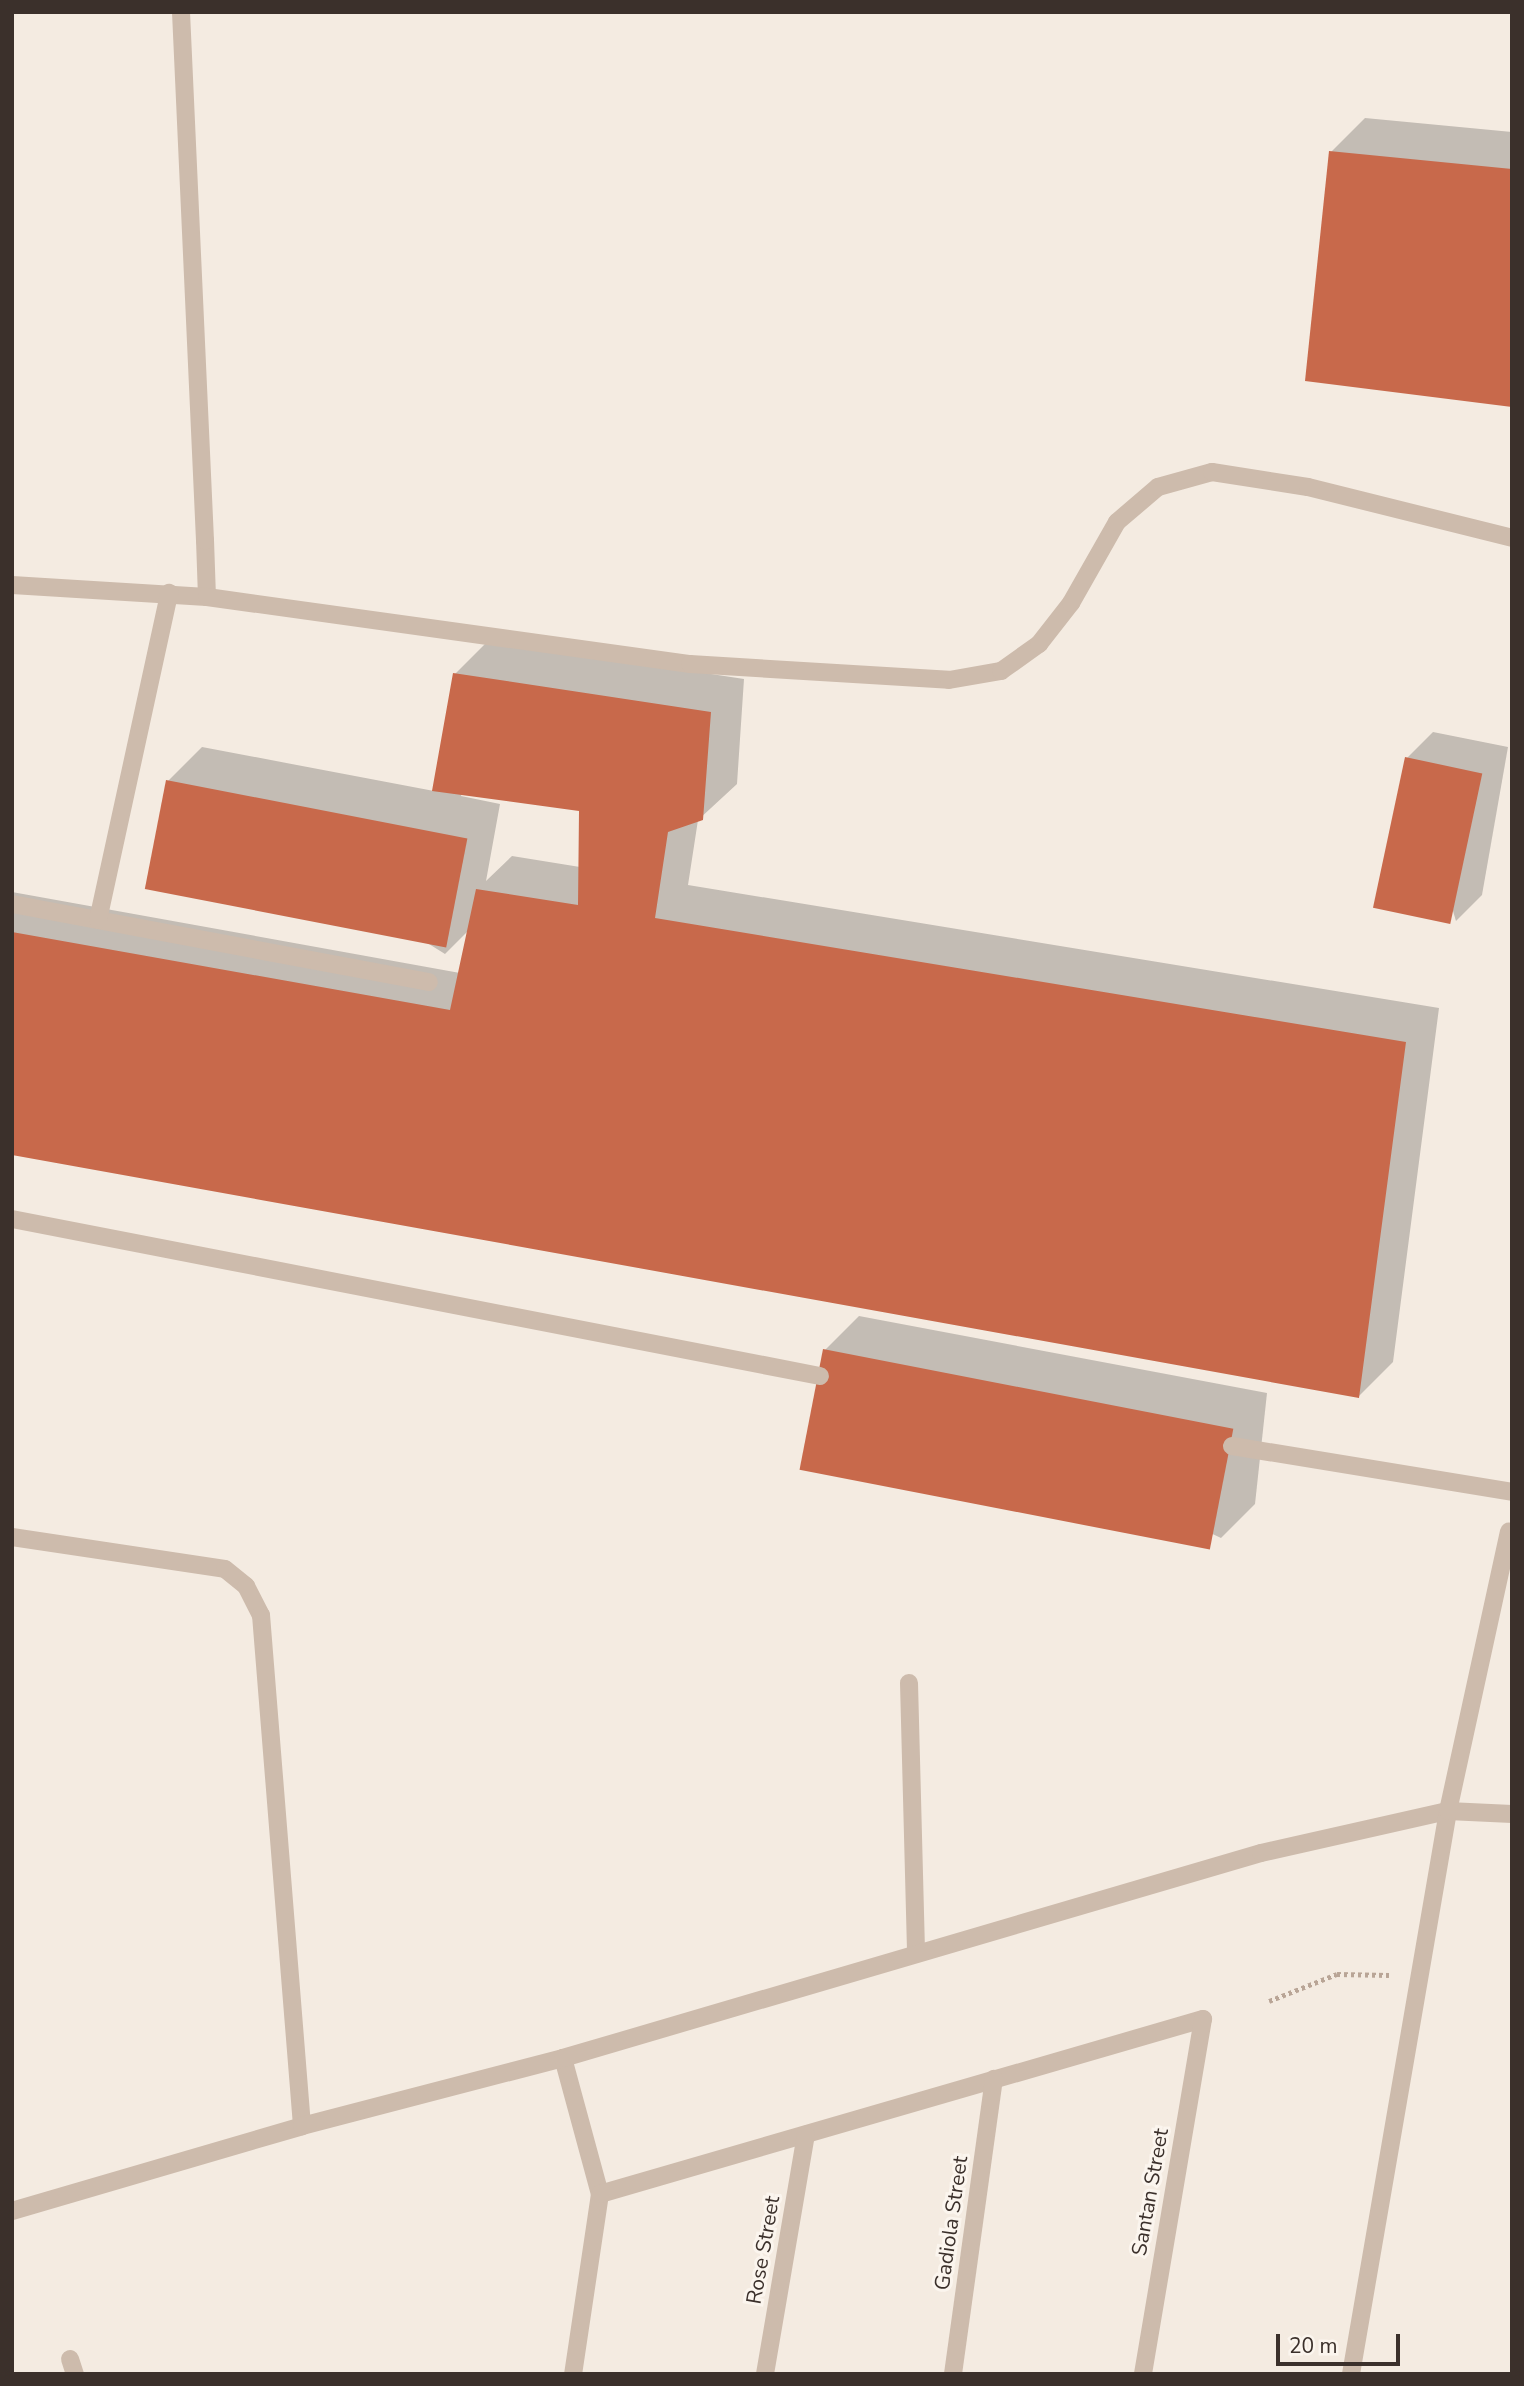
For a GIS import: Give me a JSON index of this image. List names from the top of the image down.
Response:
{
  "streets": {
    "street": ["Santan Street", "Gadiola Street", "Rose Street"]
  },
  "crossings": [
    ["Santan Street", "Gadiola Street"]
  ],
  "scale_bar": "20 m"
}
